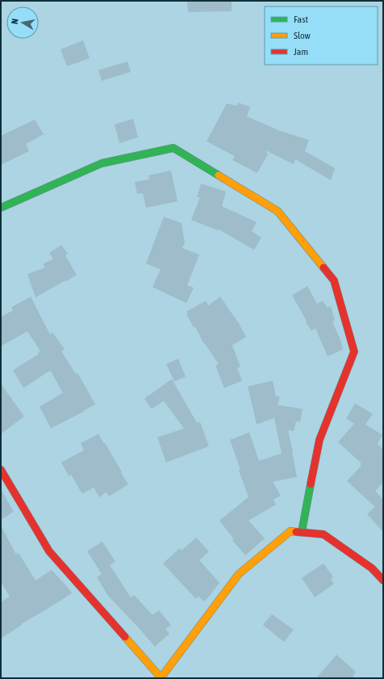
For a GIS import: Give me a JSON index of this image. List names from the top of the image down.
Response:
{
  "legend": ["Fast", "Slow", "Jam"],
  "north": "left"
}
